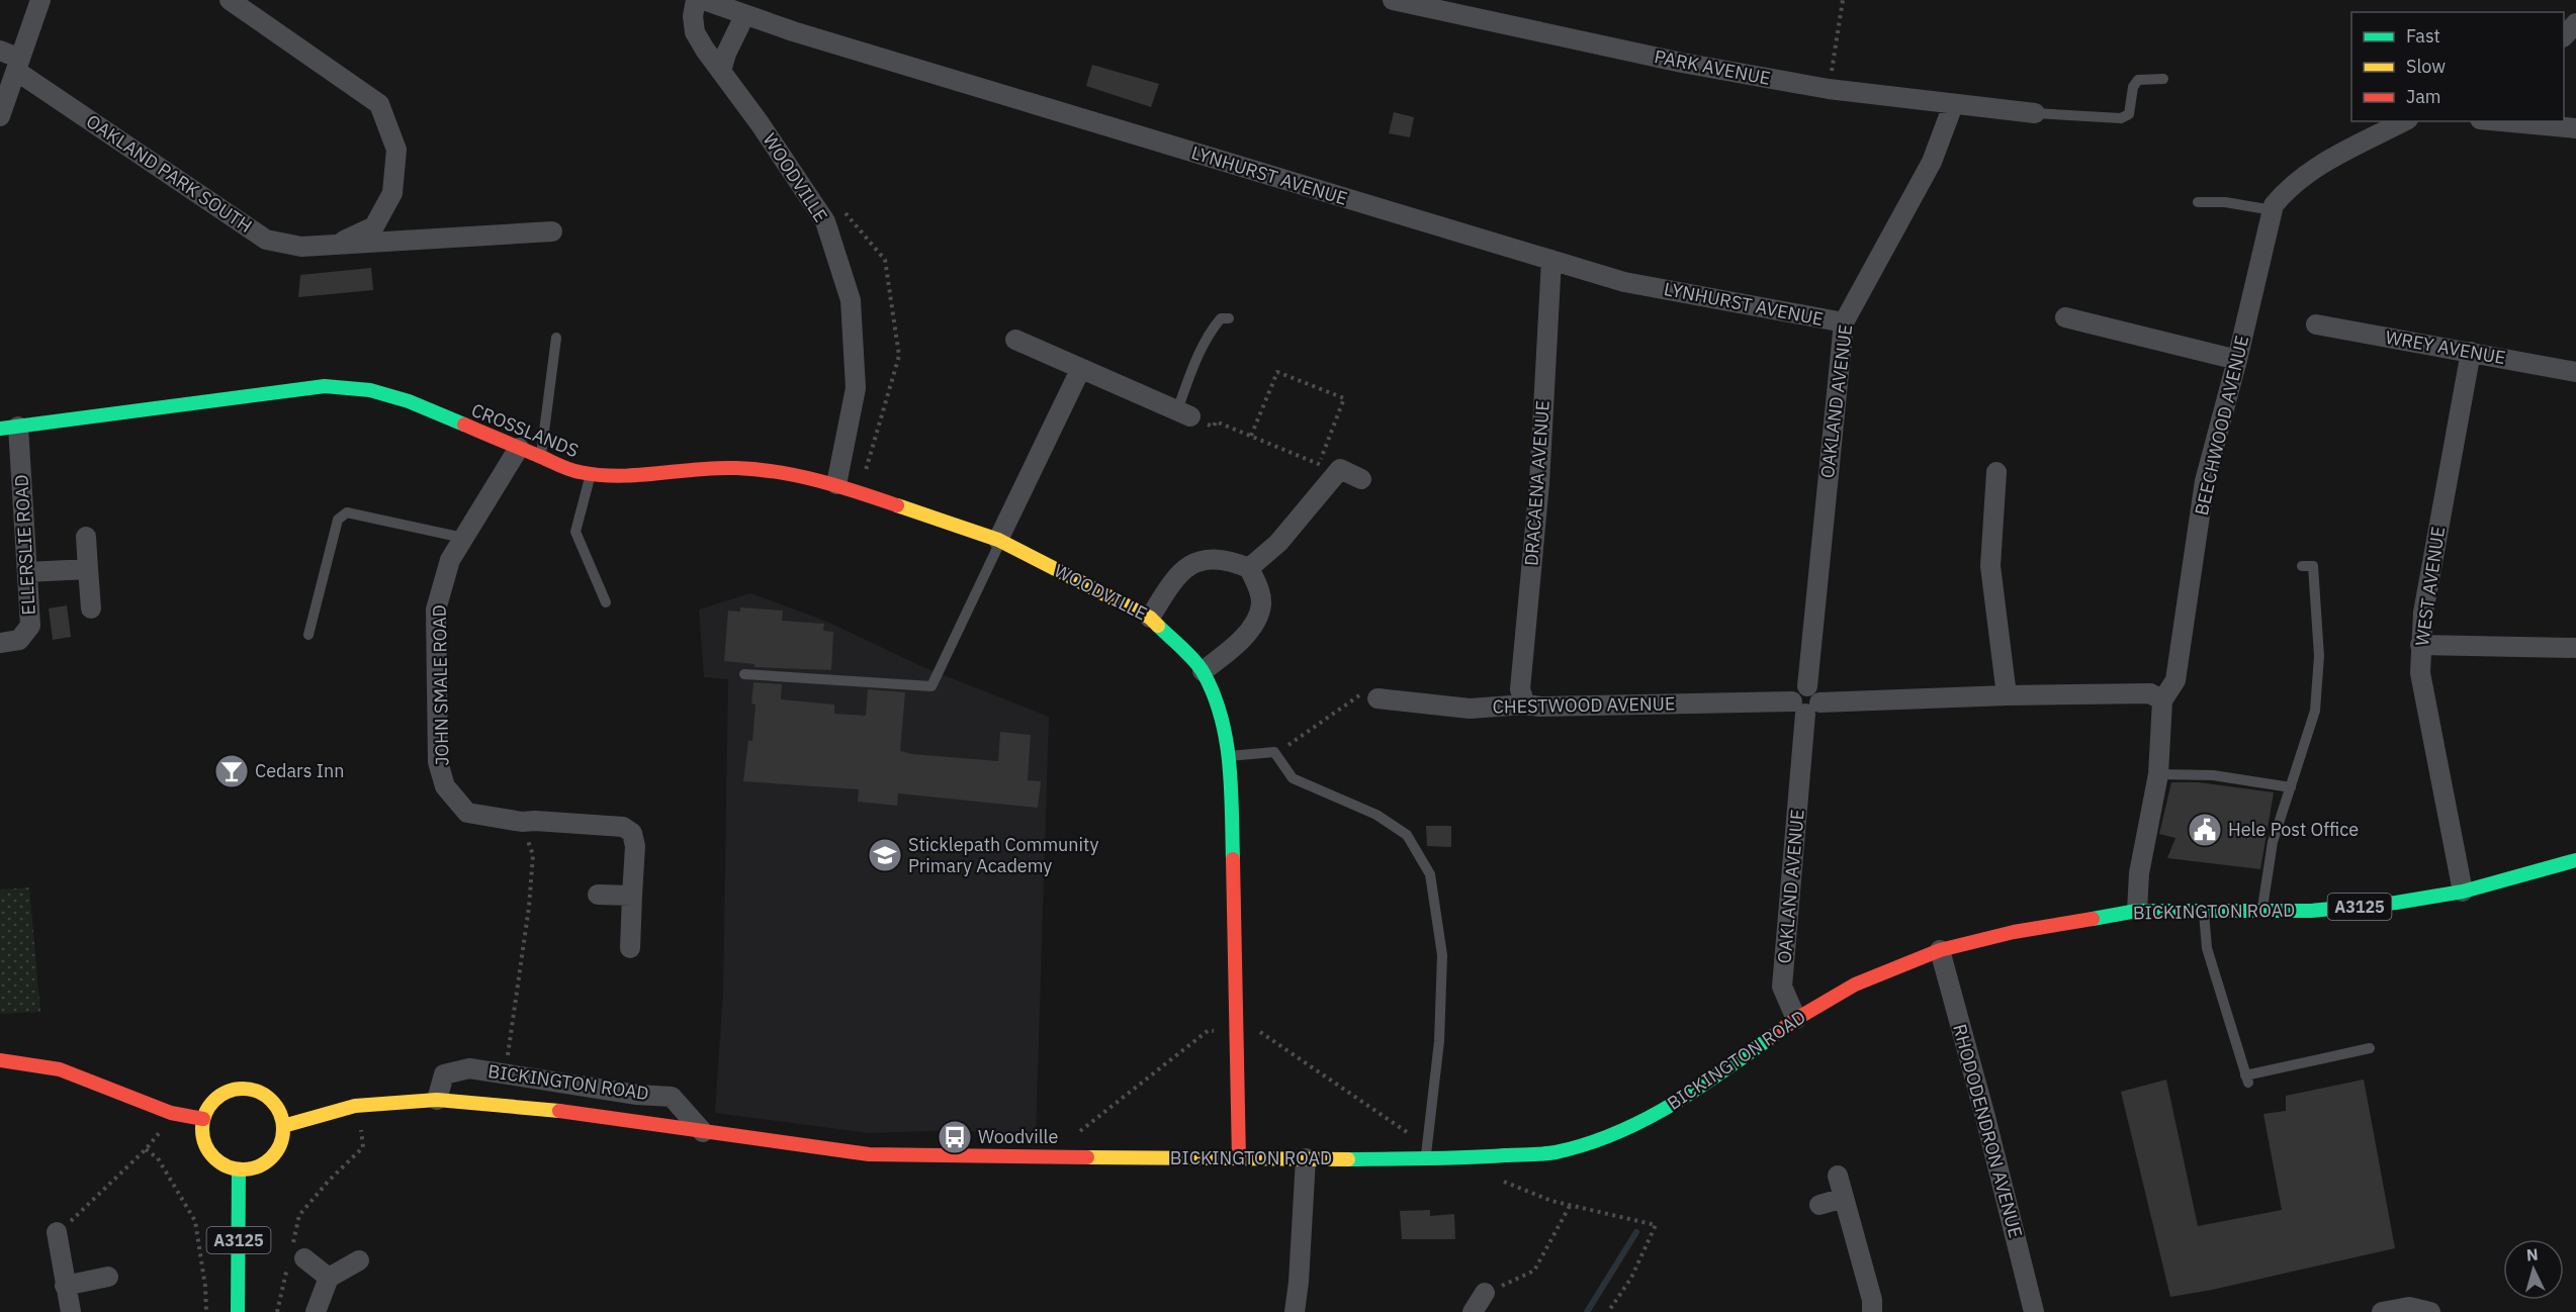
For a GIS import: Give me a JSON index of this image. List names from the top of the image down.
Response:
{
  "streets": {
    "main road": [
      "WOODVILLE",
      "CROSSLANDS",
      "ELLERSLIE ROAD",
      "A3125",
      "BICKINGTON ROAD"
    ],
    "street": [
      "PARK AVENUE",
      "OAKLAND PARK SOUTH",
      "LYNHURST AVENUE",
      "WREY AVENUE",
      "OAKLAND AVENUE",
      "BEECHWOOD AVENUE",
      "DRACAENA AVENUE",
      "WEST AVENUE",
      "JOHN SMALE ROAD",
      "CHESTWOOD AVENUE",
      "RHODODENDRON AVENUE"
    ]
  },
  "crossings": [
    ["PARK AVENUE", "OAKLAND AVENUE"],
    ["LYNHURST AVENUE", "OAKLAND AVENUE"],
    ["LYNHURST AVENUE", "DRACAENA AVENUE"],
    ["WOODVILLE", "CROSSLANDS"],
    ["WOODVILLE", "BICKINGTON ROAD"],
    ["WREY AVENUE", "WEST AVENUE"],
    ["OAKLAND AVENUE", "CHESTWOOD AVENUE"],
    ["OAKLAND AVENUE", "BICKINGTON ROAD"],
    ["BEECHWOOD AVENUE", "CHESTWOOD AVENUE"],
    ["BEECHWOOD AVENUE", "BICKINGTON ROAD"],
    ["CROSSLANDS", "ELLERSLIE ROAD"],
    ["CROSSLANDS", "JOHN SMALE ROAD"],
    ["DRACAENA AVENUE", "CHESTWOOD AVENUE"],
    ["WEST AVENUE", "BICKINGTON ROAD"],
    ["A3125", "BICKINGTON ROAD"],
    ["BICKINGTON ROAD", "RHODODENDRON AVENUE"]
  ],
  "places": {
    "bar": ["Cedars Inn"],
    "public building": ["Hele Post Office"],
    "school or university": ["Sticklepath Community Primary Academy"],
    "bus stop": ["Woodville"]
  },
  "legend": ["Fast", "Slow", "Jam"],
  "north": "top"
}
